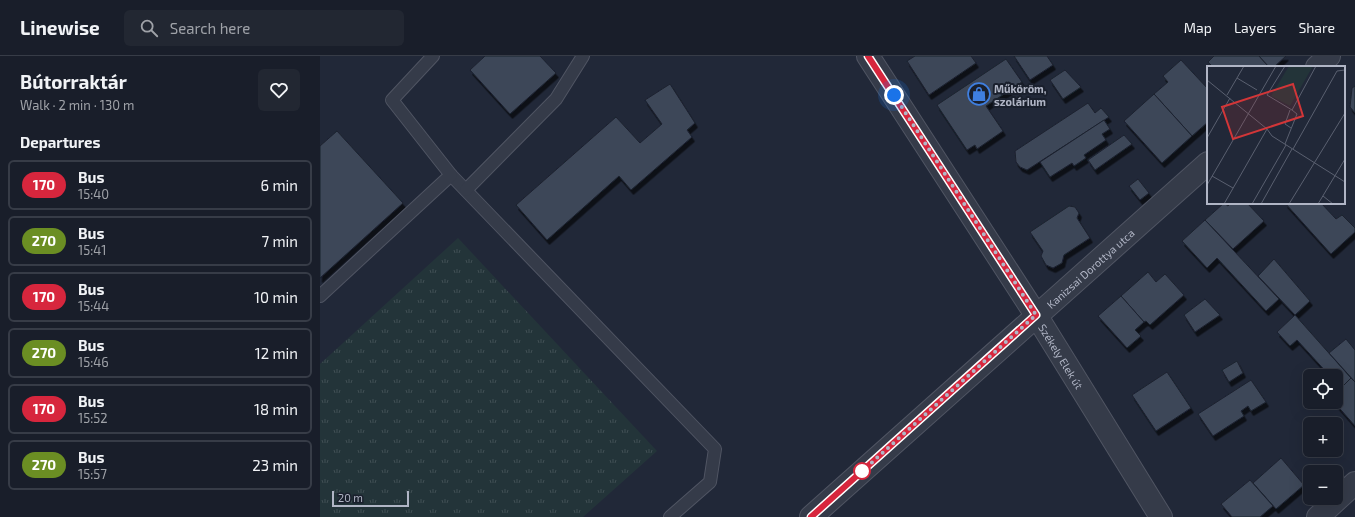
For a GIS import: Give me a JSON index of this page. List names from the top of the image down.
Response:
{
  "streets": {
    "street": ["Kanizsai Dorottya utca", "Székely Elek út"]
  },
  "crossings": [
    ["Kanizsai Dorottya utca", "Székely Elek út"]
  ],
  "places": {
    "shop": ["Műköröm, szolárium"]
  },
  "lines": ["bus line 170"],
  "scale_bar": "20 m",
  "page": {
    "header": "Linewise",
    "search": "Search here",
    "nav": ["Map", "Layers", "Share"],
    "heading": [
      ["Bútorraktár", "Walk · 2 min · 130 m"],
      "Departures"
    ],
    "list": [
      {
        "mark": "170",
        "name": "Bus",
        "note": "15:40",
        "value": "6 min"
      },
      {
        "mark": "270",
        "name": "Bus",
        "note": "15:41",
        "value": "7 min"
      },
      {
        "mark": "170",
        "name": "Bus",
        "note": "15:44",
        "value": "10 min"
      },
      {
        "mark": "270",
        "name": "Bus",
        "note": "15:46",
        "value": "12 min"
      },
      {
        "mark": "170",
        "name": "Bus",
        "note": "15:52",
        "value": "18 min"
      },
      {
        "mark": "270",
        "name": "Bus",
        "note": "15:57",
        "value": "23 min"
      }
    ],
    "map_buttons": ["+", "−"],
    "scale": "20 m"
  }
}
